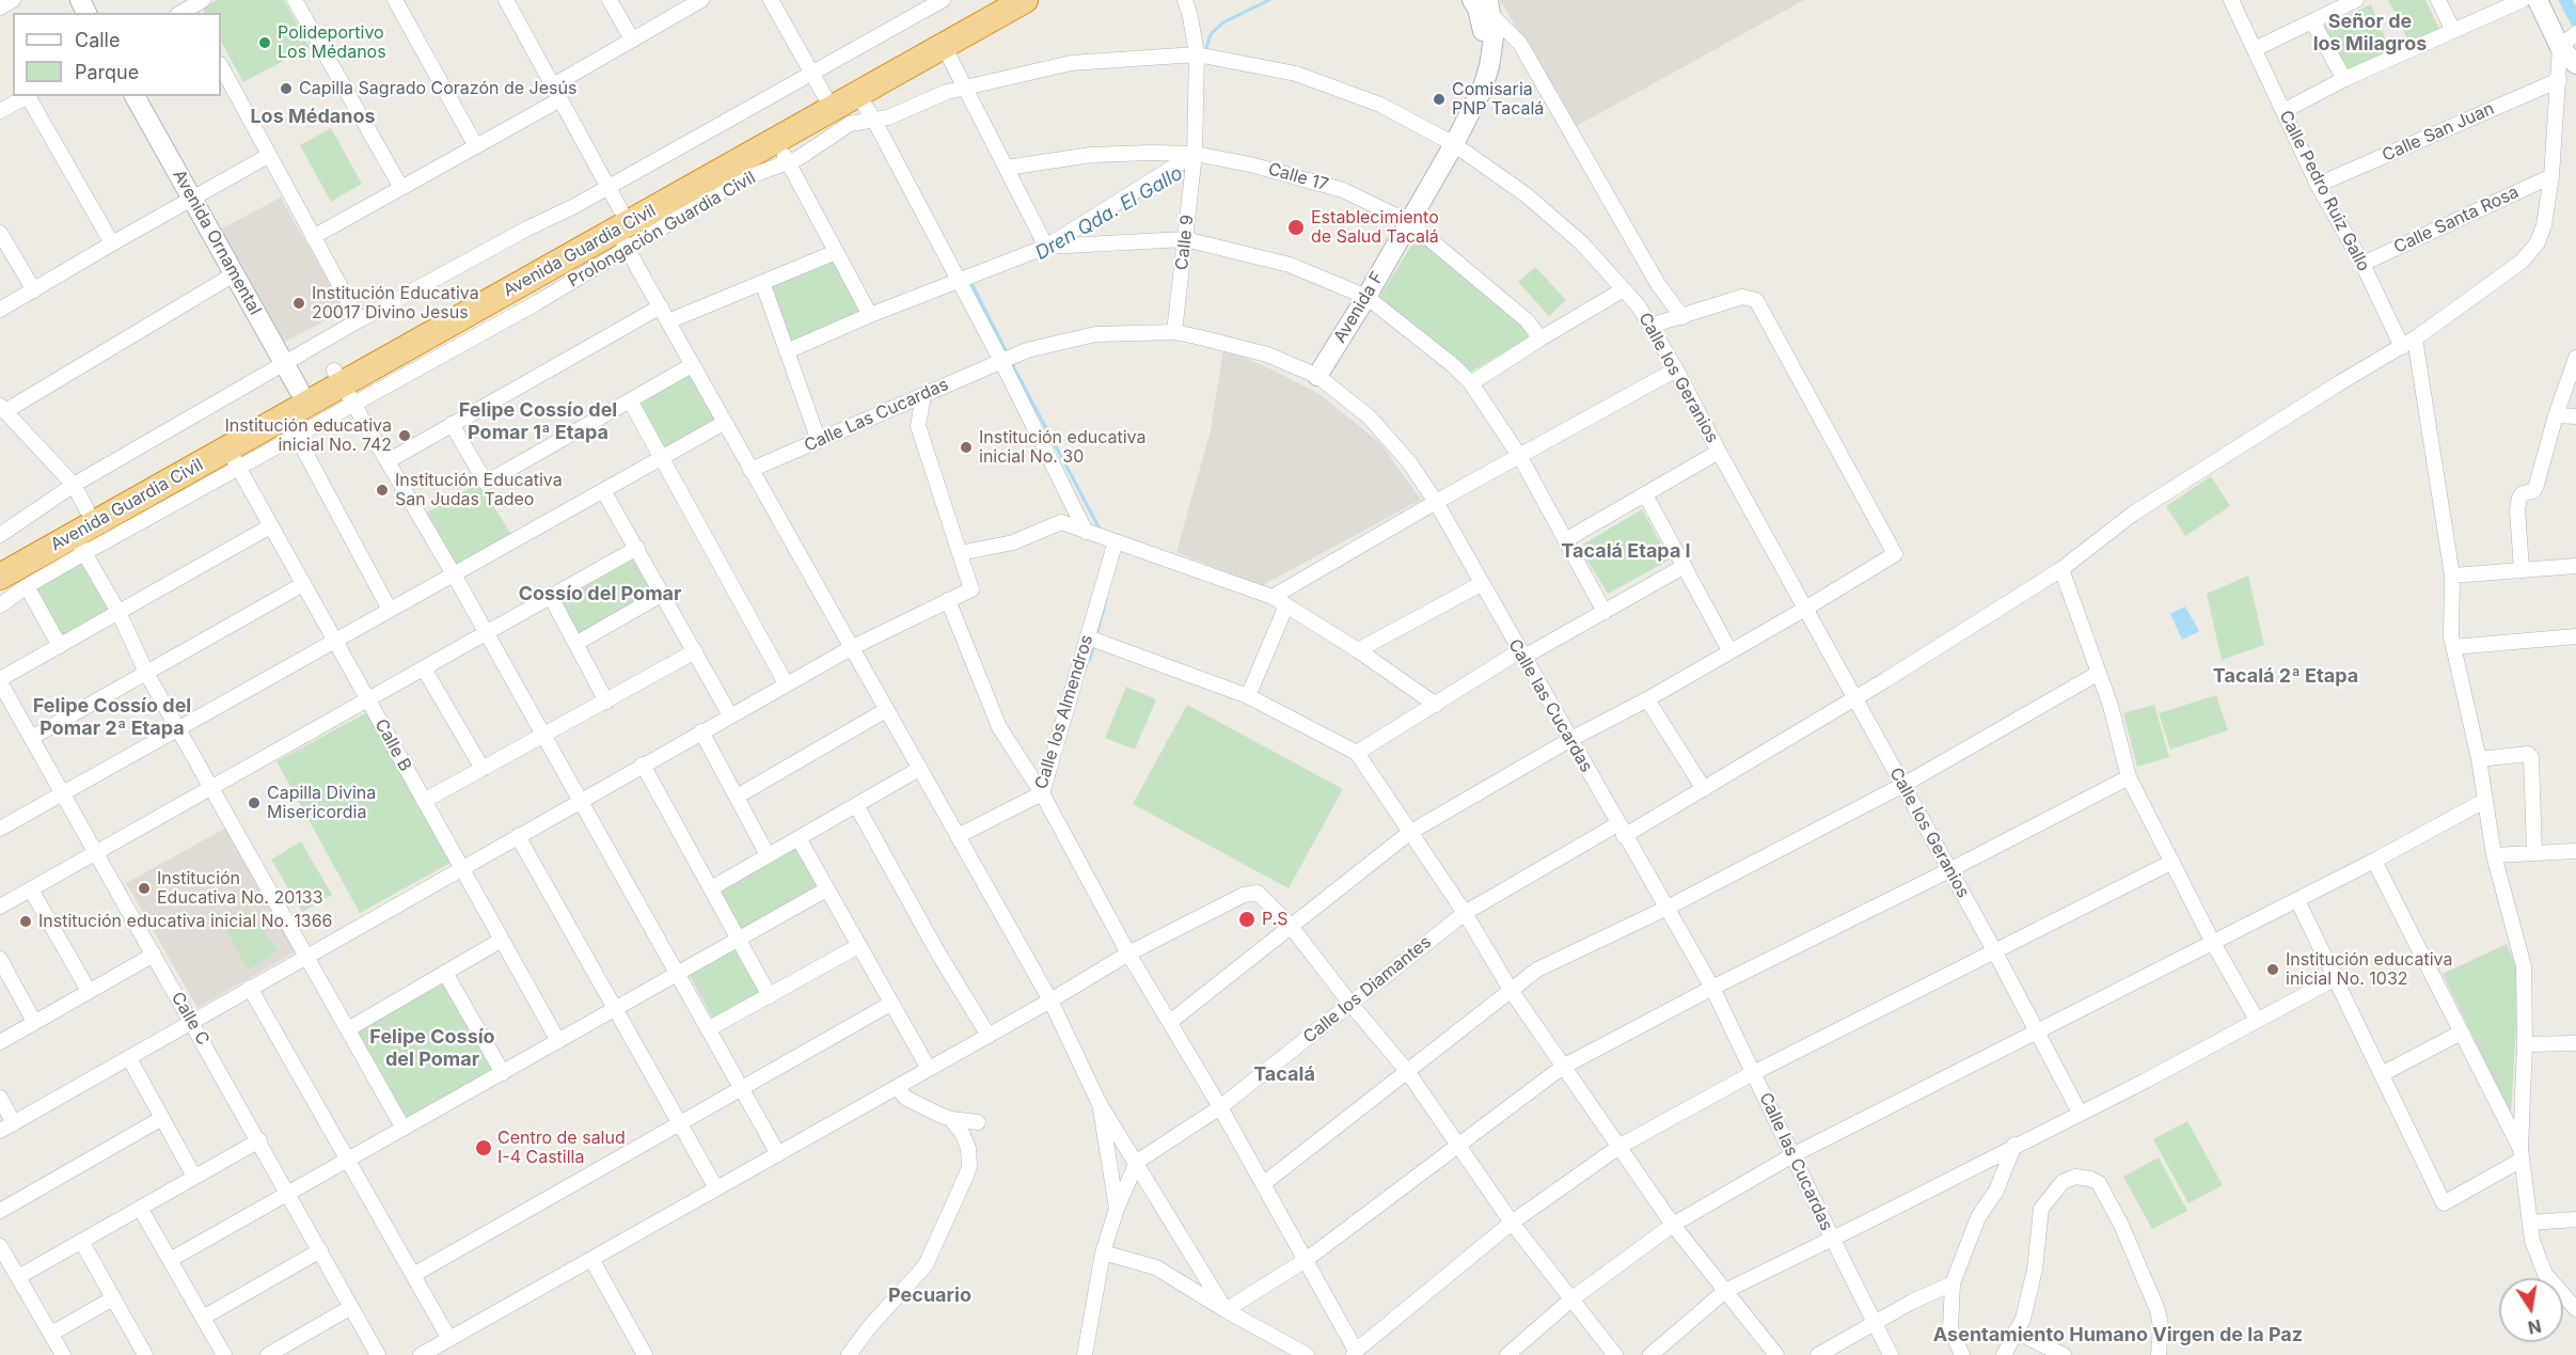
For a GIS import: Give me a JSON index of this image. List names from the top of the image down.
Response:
{
  "streets": {
    "highway": ["Avenida Guardia Civil"],
    "street": [
      "Calle San Juan",
      "Calle 17",
      "Calle Pedro Ruiz Gallo",
      "Calle Santa Rosa",
      "Avenida Ornamental",
      "Calle 9",
      "Avenida F",
      "Calle los Geranios",
      "Calle Las Cucardas",
      "Calle las Cucardas",
      "Calle los Almendros",
      "Calle B",
      "Calle los Diamantes",
      "Calle C"
    ]
  },
  "crossings": [
    ["Calle San Juan", "Calle Pedro Ruiz Gallo"],
    ["Calle San Juan", "Calle los Diamantes"],
    ["Calle 17", "Calle 9"],
    ["Calle 17", "Avenida F"],
    ["Calle Pedro Ruiz Gallo", "Calle Santa Rosa"],
    ["Calle Pedro Ruiz Gallo", "Calle los Diamantes"],
    ["Calle Santa Rosa", "Calle los Diamantes"],
    ["Avenida Ornamental", "Avenida Guardia Civil"],
    ["Calle 9", "Calle los Geranios"],
    ["Calle 9", "Calle las Cucardas"],
    ["Avenida Guardia Civil", "Calle B"],
    ["Avenida F", "Calle los Geranios"],
    ["Avenida F", "Calle las Cucardas"],
    ["Calle los Geranios", "Calle los Diamantes"],
    ["Calle Las Cucardas", "Calle las Cucardas"],
    ["Calle las Cucardas", "Calle los Diamantes"]
  ],
  "districts": [
    "Señor de los Milagros",
    "Los Médanos",
    "Felipe Cossío del Pomar 1ª Etapa",
    "Tacalá Etapa I",
    "Cossío del Pomar",
    "Tacalá 2ª Etapa",
    "Felipe Cossío del Pomar 2ª Etapa",
    "Felipe Cossío del Pomar",
    "Tacalá",
    "Pecuario",
    "Asentamiento Humano Virgen de la Paz"
  ],
  "water": ["Dren Qda. El Gallo"],
  "places": [
    "Polideportivo Los Médanos",
    "Capilla Sagrado Corazón de Jesús",
    "Comisaria PNP Tacalá",
    "Establecimiento de Salud Tacalá",
    "Institución Educativa 20017 Divino Jesus",
    "Institución educativa inicial No. 742",
    "Institución educativa inicial No. 30",
    "Institución Educativa San Judas Tadeo",
    "Capilla Divina Misericordia",
    "Institución Educativa No. 20133",
    "P.S",
    "Institución educativa inicial No. 1366",
    "Institución educativa inicial No. 1032",
    "Centro de salud I-4 Castilla"
  ],
  "legend": ["Calle", "Parque"],
  "north": "bottom"
}
